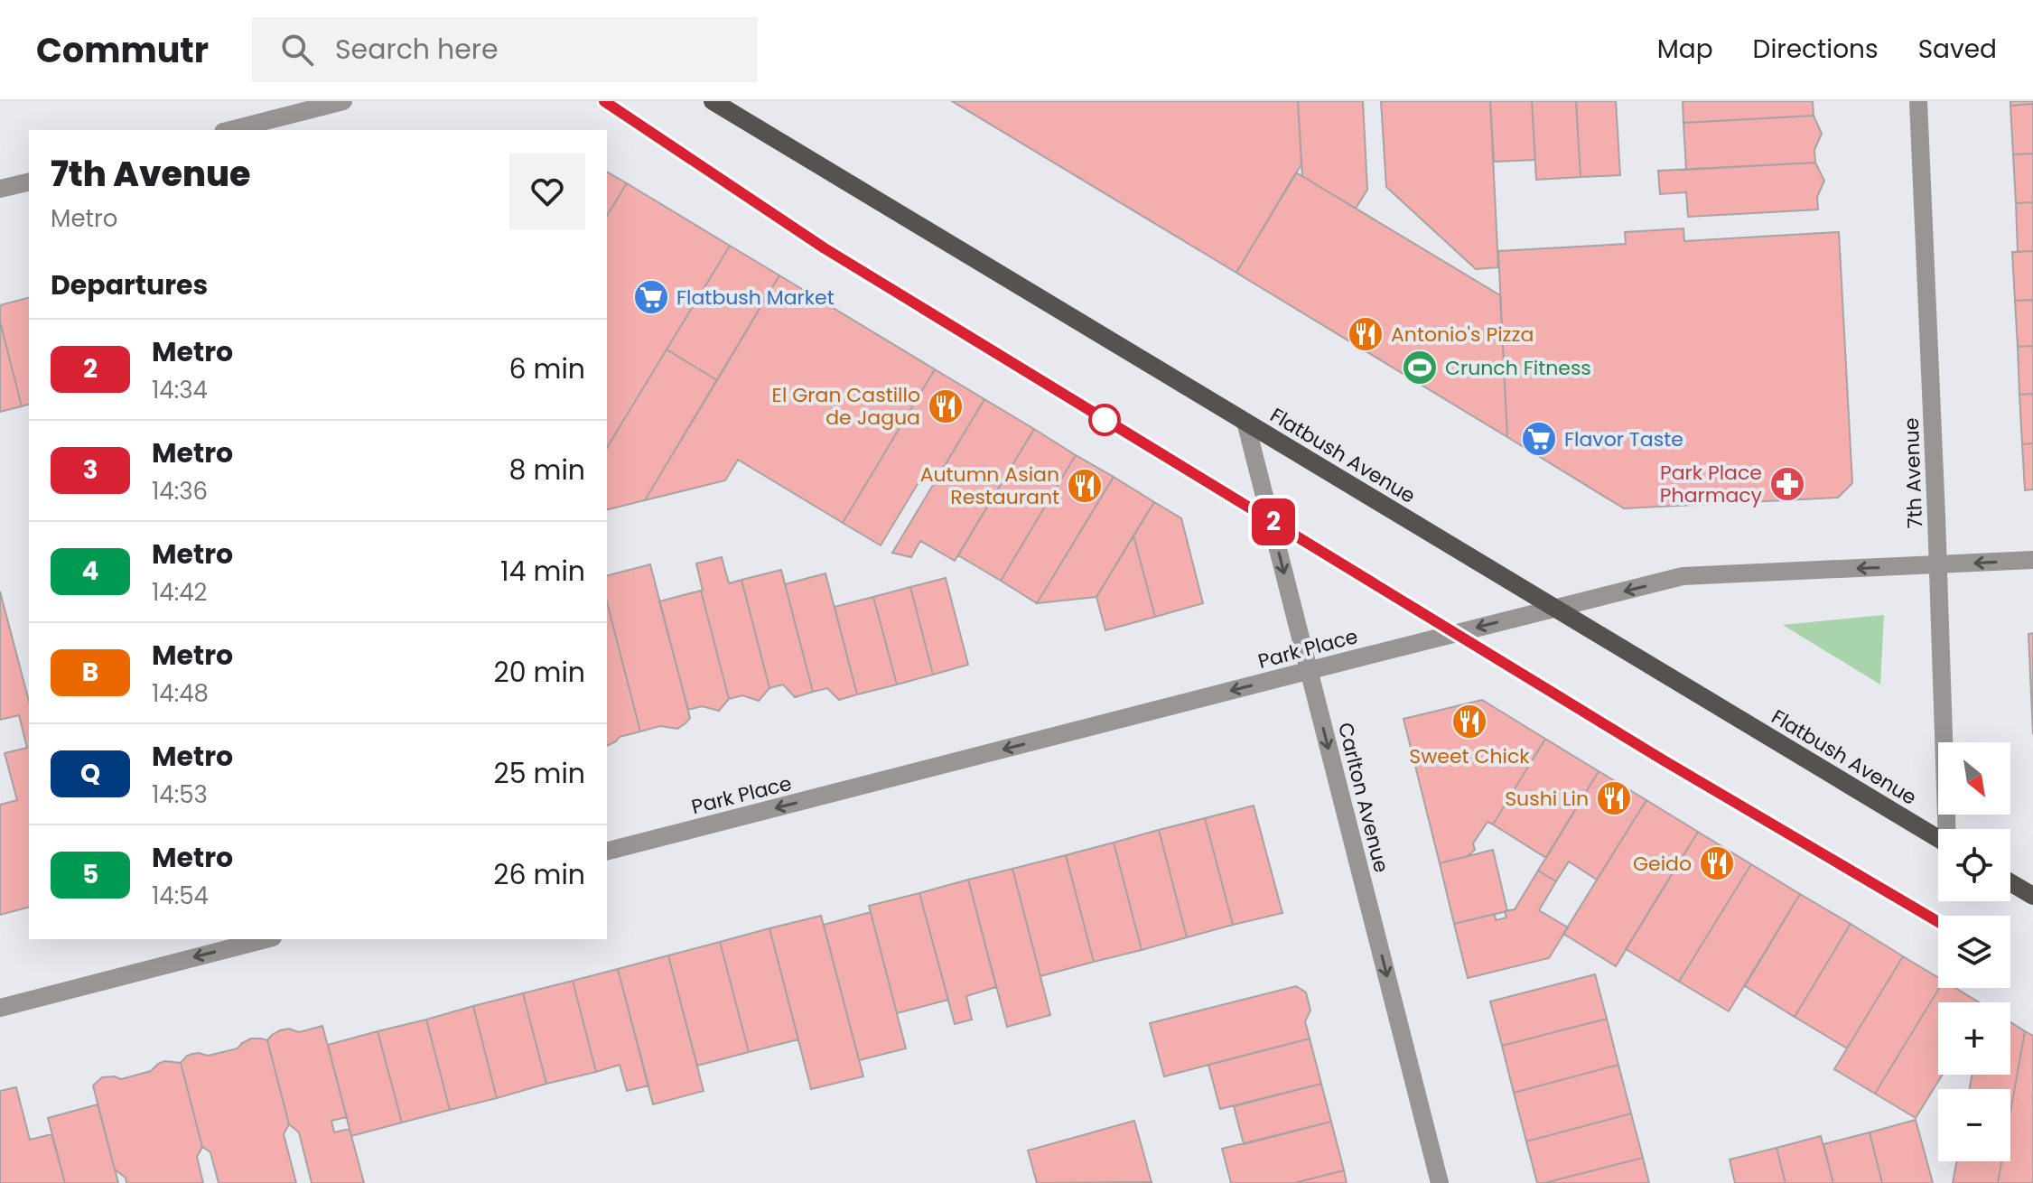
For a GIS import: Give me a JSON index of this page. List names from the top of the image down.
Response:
{
  "streets": {
    "main road": ["Flatbush Avenue"],
    "street": ["7th Avenue", "Park Place", "Carlton Avenue"]
  },
  "crossings": [
    ["Flatbush Avenue", "Park Place"],
    ["Flatbush Avenue", "Carlton Avenue"],
    ["7th Avenue", "Park Place"],
    ["Park Place", "Carlton Avenue"]
  ],
  "one_way": ["Park Place", "Carlton Avenue"],
  "places": {
    "supermarket": ["Flatbush Market", "Flavor Taste"],
    "restaurant": [
      "Antonio's Pizza",
      "El Gran Castillo de Jagua",
      "Autumn Asian Restaurant",
      "Sweet Chick",
      "Sushi Lin",
      "Geido"
    ],
    "sports": ["Crunch Fitness"],
    "pharmacy": ["Park Place Pharmacy"]
  },
  "lines": ["metro line 2"],
  "north": "bottom right",
  "page": {
    "header": "Commutr",
    "search": "Search here",
    "nav": ["Map", "Directions", "Saved"],
    "on_map": "2",
    "heading": [
      ["7th Avenue", "Metro"],
      "Departures"
    ],
    "list": [
      {
        "mark": "2",
        "name": "Metro",
        "note": "14:34",
        "value": "6 min"
      },
      {
        "mark": "3",
        "name": "Metro",
        "note": "14:36",
        "value": "8 min"
      },
      {
        "mark": "4",
        "name": "Metro",
        "note": "14:42",
        "value": "14 min"
      },
      {
        "mark": "B",
        "name": "Metro",
        "note": "14:48",
        "value": "20 min"
      },
      {
        "mark": "Q",
        "name": "Metro",
        "note": "14:53",
        "value": "25 min"
      },
      {
        "mark": "5",
        "name": "Metro",
        "note": "14:54",
        "value": "26 min"
      }
    ],
    "map_buttons": ["+", "−"]
  }
}
